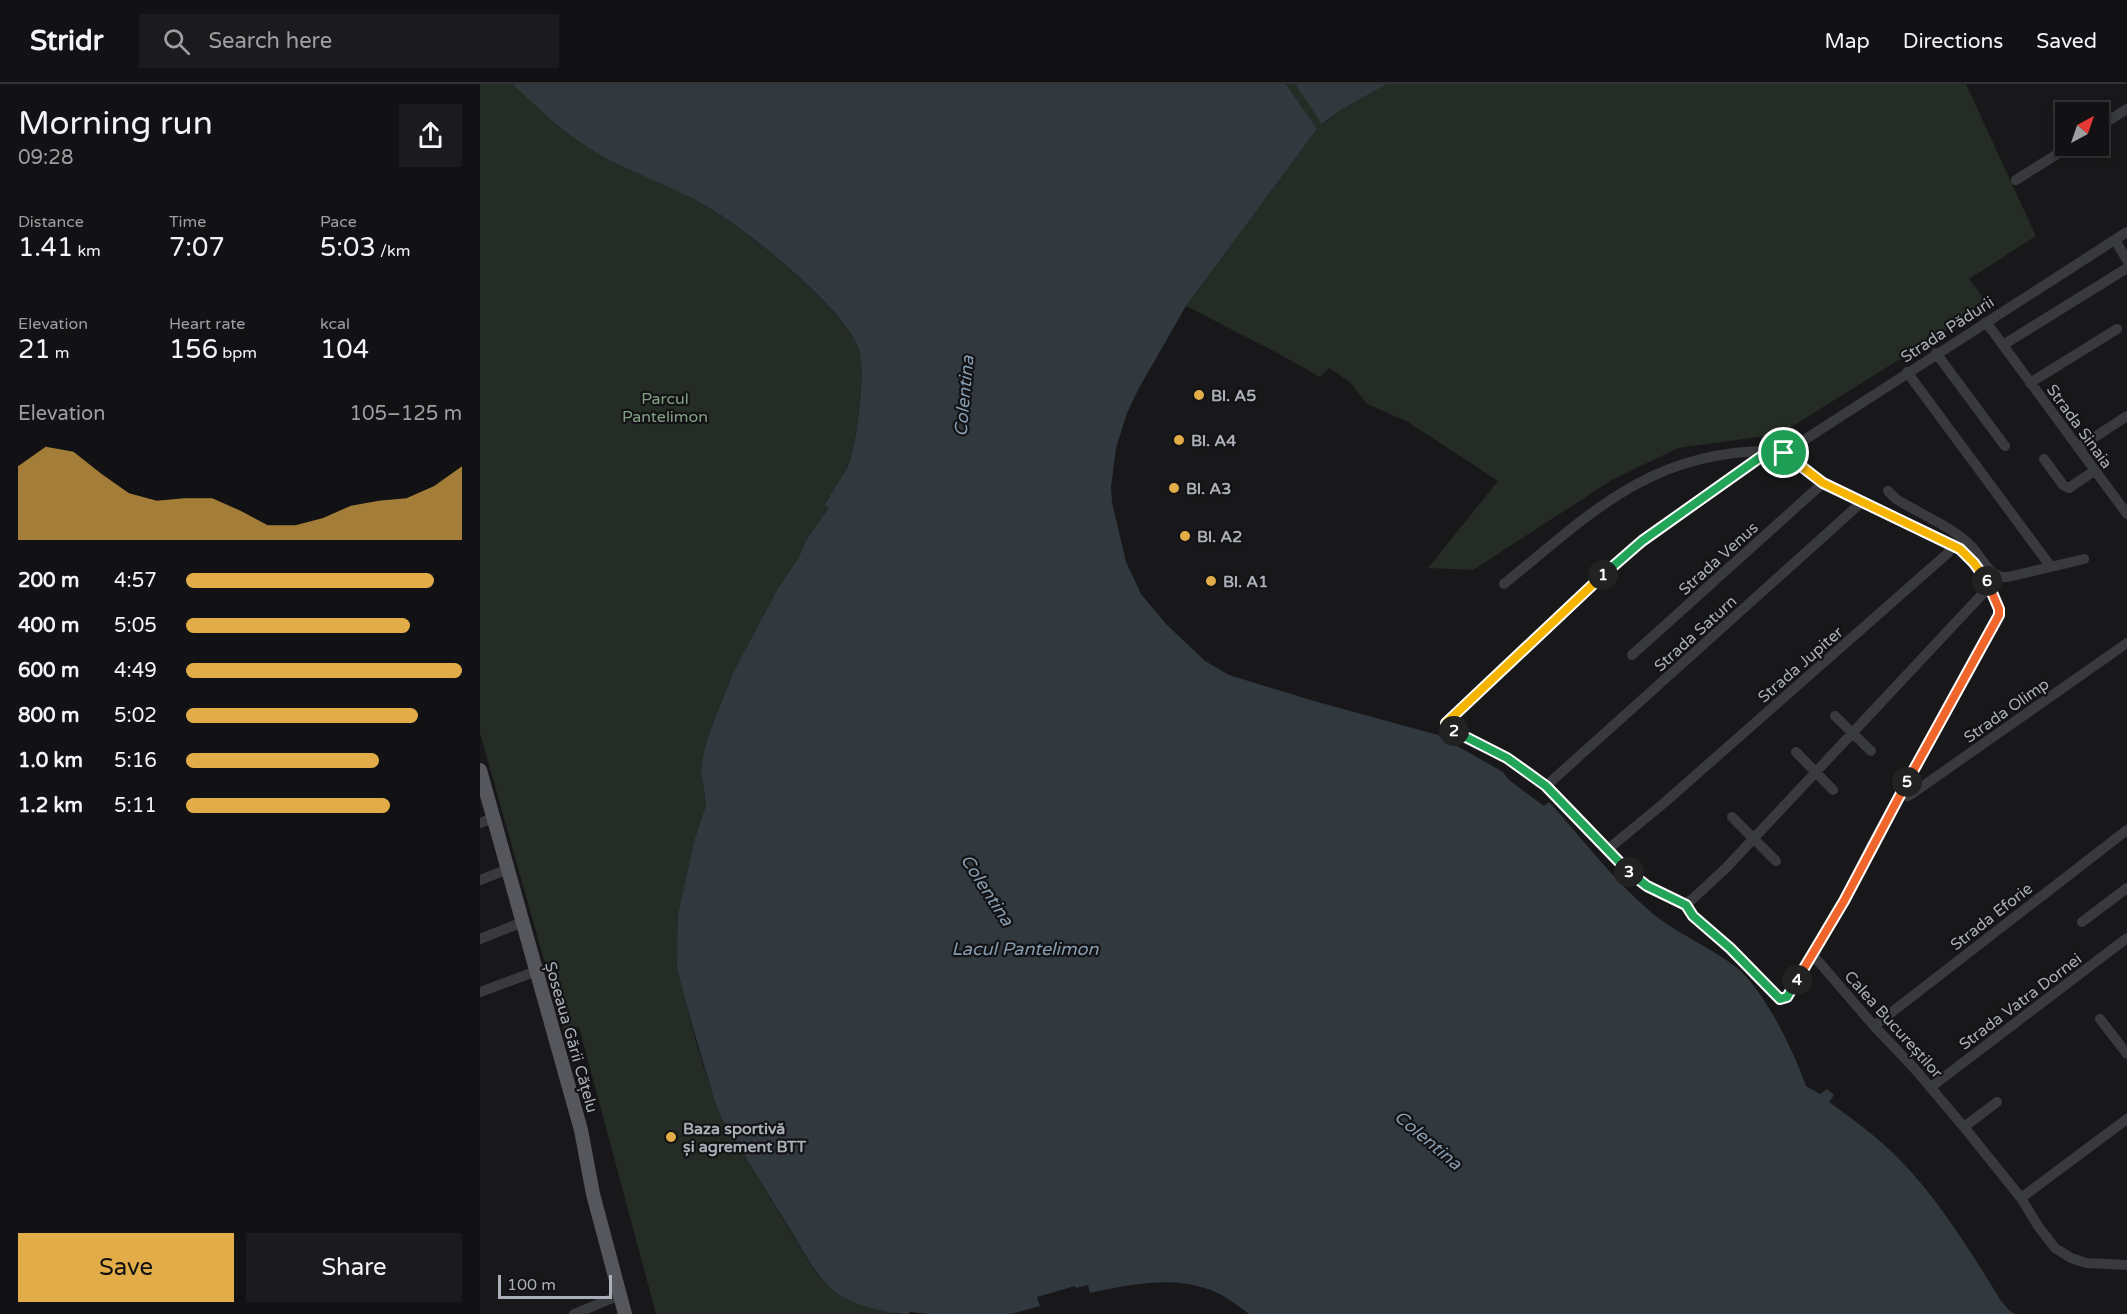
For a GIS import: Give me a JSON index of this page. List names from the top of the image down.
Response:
{
  "streets": {
    "main road": ["Șoseaua Gării Cățelu"],
    "street": [
      "Strada Pădurii",
      "Strada Sinaia",
      "Strada Venus",
      "Strada Saturn",
      "Strada Jupiter",
      "Strada Olimp",
      "Strada Eforie",
      "Strada Vatra Dornei",
      "Calea Bucureștilor"
    ]
  },
  "crossings": [
    ["Strada Pădurii", "Strada Sinaia"],
    ["Strada Eforie", "Calea Bucureștilor"],
    ["Strada Vatra Dornei", "Calea Bucureștilor"]
  ],
  "water": ["Colentina", "Lacul Pantelimon"],
  "parks": ["Parcul Pantelimon"],
  "places": [
    "Bl. A5",
    "Bl. A4",
    "Bl. A3",
    "Bl. A2",
    "Bl. A1",
    "Baza sportivă și agrement BTT"
  ],
  "scale_bar": "100 m",
  "north": "top right",
  "page": {
    "header": "Stridr",
    "search": "Search here",
    "nav": ["Map", "Directions", "Saved"],
    "heading": ["Morning run", "09:28"],
    "stats": [
      ["Distance", "1.41 km"],
      ["Time", "7:07"],
      ["Pace", "5:03 /km"],
      ["Elevation", "21 m"],
      ["Heart rate", "156 bpm"],
      ["kcal", "104"]
    ],
    "chart": ["Elevation", "105–125 m"],
    "list": [
      {
        "name": "200 m",
        "note": "4:57"
      },
      {
        "name": "400 m",
        "note": "5:05"
      },
      {
        "name": "600 m",
        "note": "4:49"
      },
      {
        "name": "800 m",
        "note": "5:02"
      },
      {
        "name": "1.0 km",
        "note": "5:16"
      },
      {
        "name": "1.2 km",
        "note": "5:11"
      }
    ],
    "pins": [
      "1",
      "6",
      "2",
      "5",
      "3",
      "4"
    ],
    "buttons": ["Save", "Share"],
    "scale": "100 m"
  }
}
